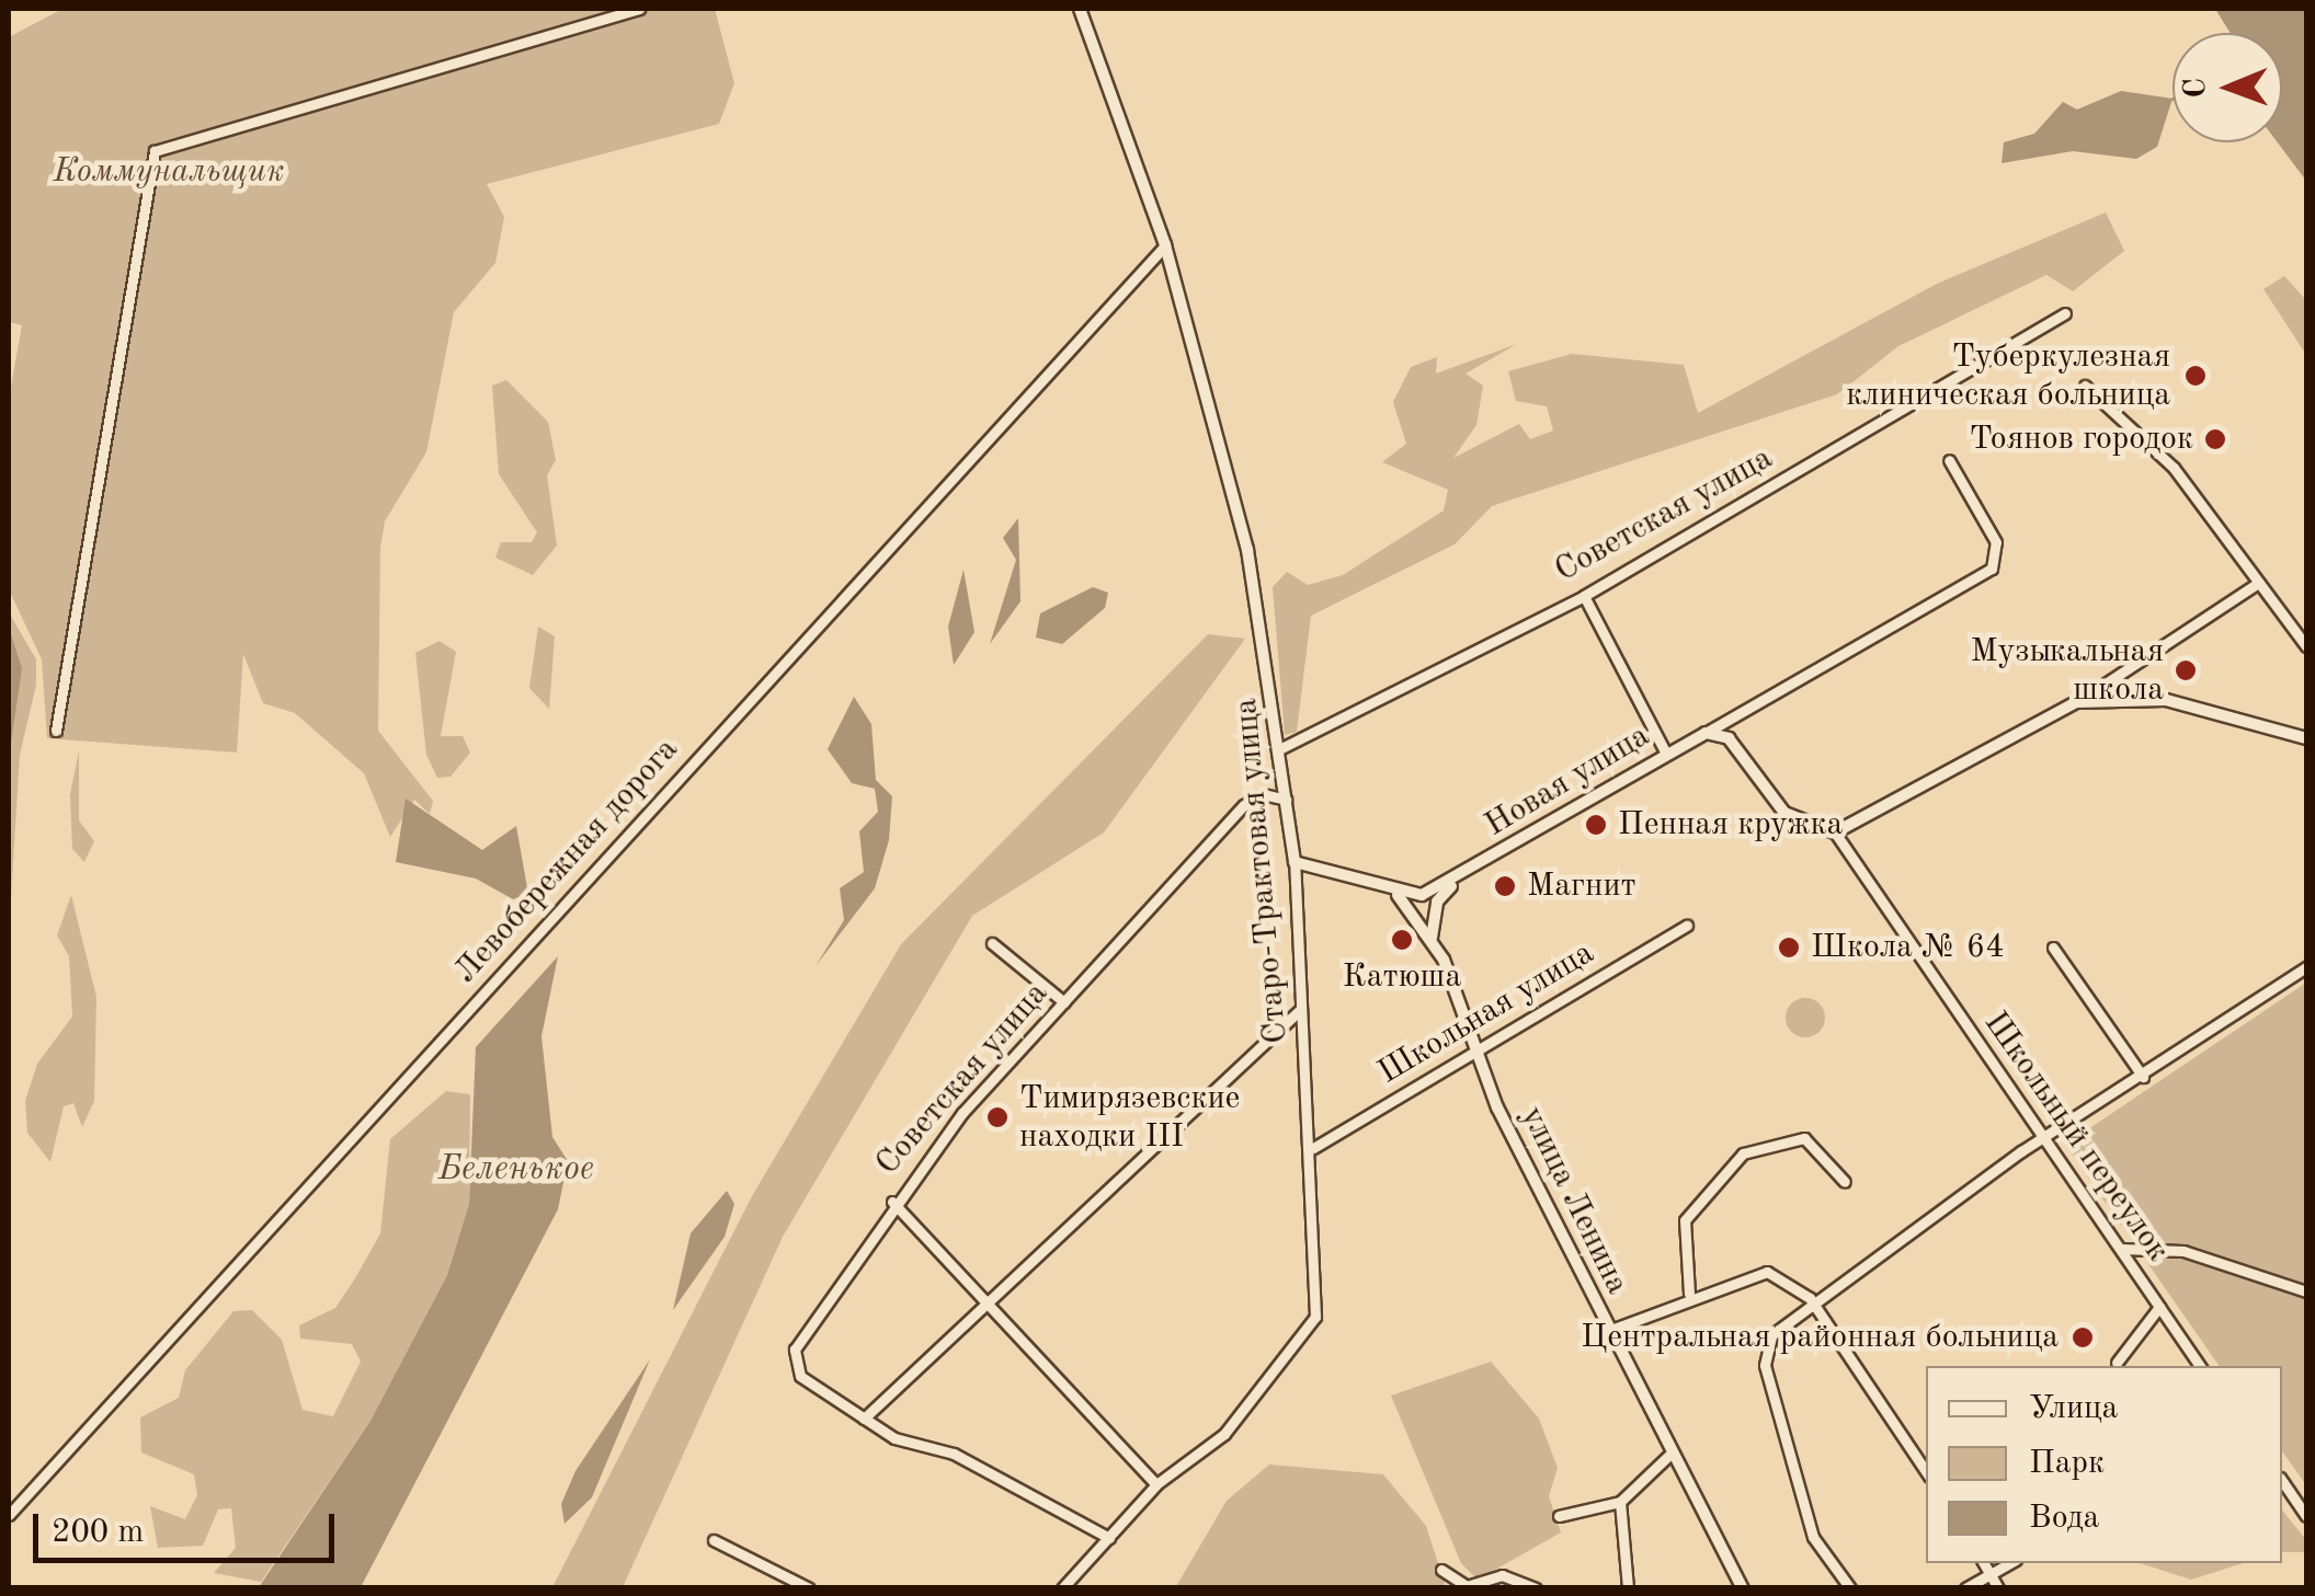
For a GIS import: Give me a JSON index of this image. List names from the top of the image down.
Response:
{
  "streets": {
    "street": [
      "Советская улица",
      "Новая улица",
      "Левобережная дорога",
      "Старо-Трактовая улица",
      "Школьная улица",
      "Школьный переулок",
      "улица Ленина"
    ]
  },
  "crossings": [
    ["Советская улица", "Старо-Трактовая улица"],
    ["Новая улица", "улица Ленина"],
    ["Левобережная дорога", "Старо-Трактовая улица"],
    ["Старо-Трактовая улица", "Школьная улица"],
    ["Школьная улица", "улица Ленина"]
  ],
  "water": ["Беленькое"],
  "parks": ["Коммунальщик"],
  "places": [
    "Туберкулезная клиническая больница",
    "Тоянов городок",
    "Музыкальная школа",
    "Пенная кружка",
    "Магнит",
    "Катюша",
    "Школа № 64",
    "Тимирязевские находки III",
    "Центральная районная больница"
  ],
  "legend": ["Улица", "Парк", "Вода"],
  "scale_bar": "200 m",
  "north": "left"
}
